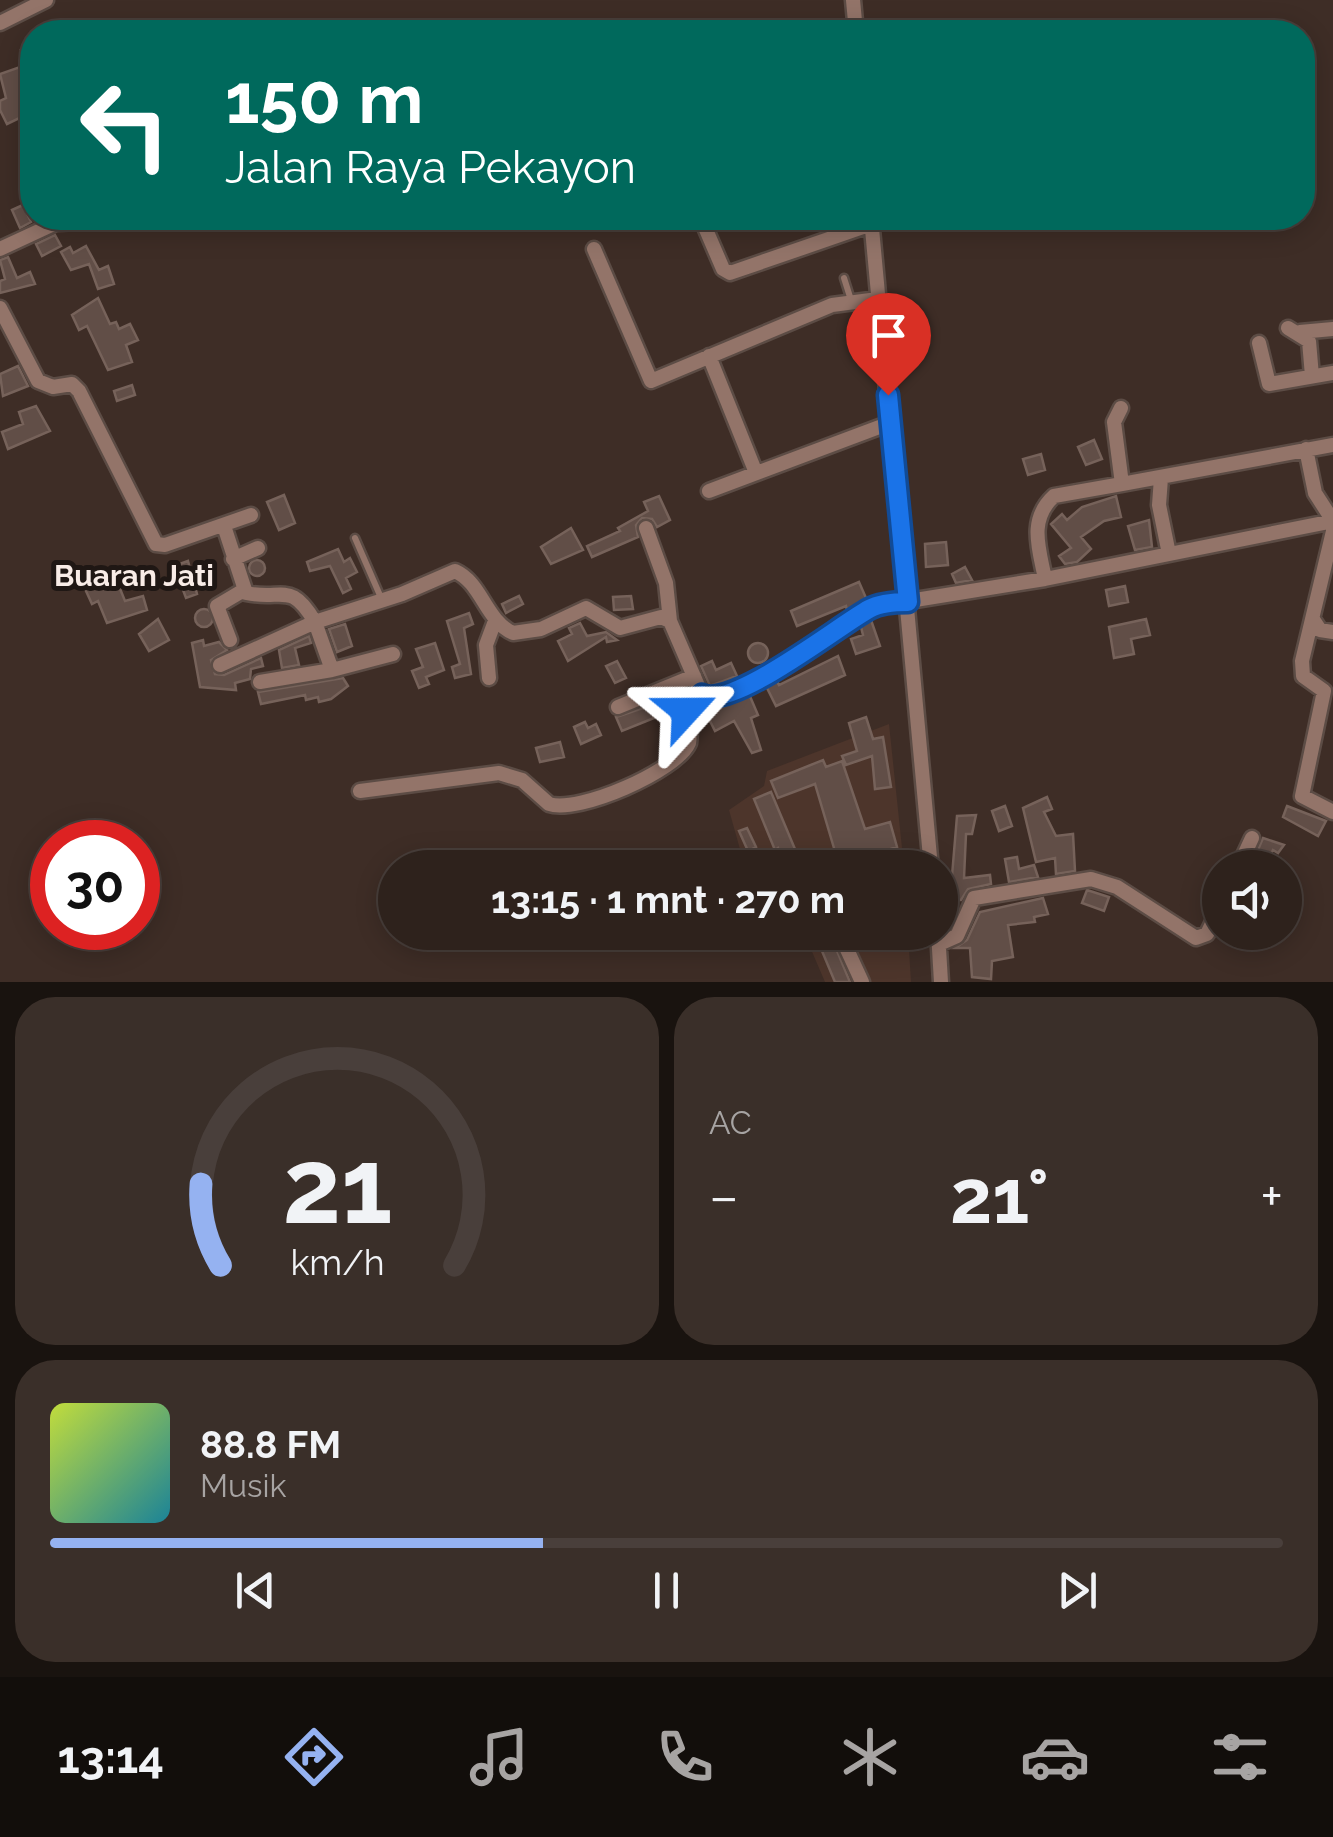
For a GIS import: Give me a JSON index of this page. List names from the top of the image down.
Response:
{
  "districts": ["Buaran Jati"],
  "page": {
    "turn": ["150 m", "Jalan Raya Pekayon"],
    "limit": "30",
    "trip": "13:15 · 1 mnt · 270 m",
    "tile": "AC",
    "heat": ["−", "21°", "+"],
    "song": ["88.8 FM", "Musik"],
    "tabs": "13:14",
    "gauge": ["21", "km/h"]
  }
}
